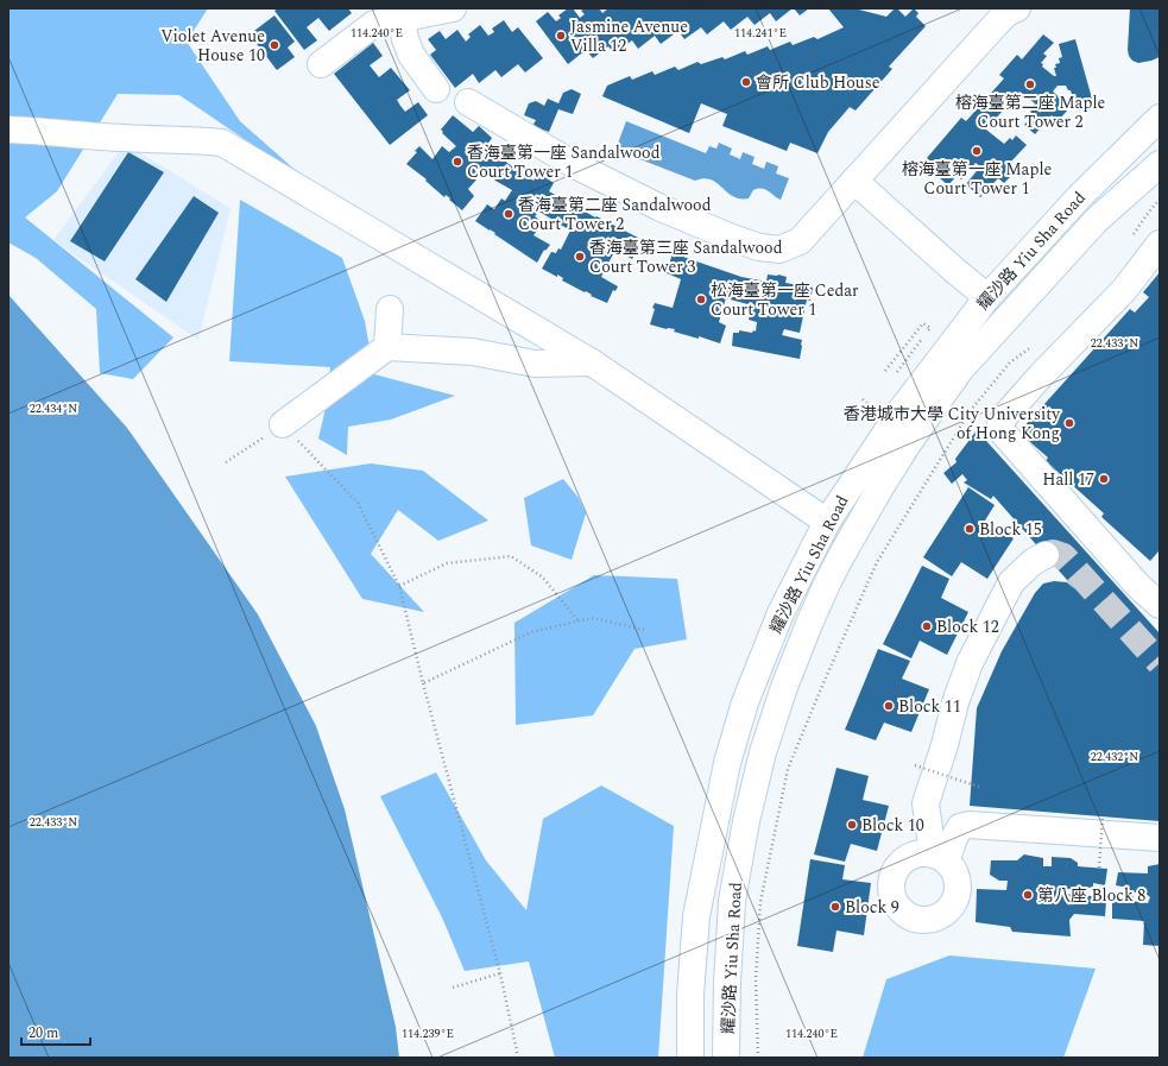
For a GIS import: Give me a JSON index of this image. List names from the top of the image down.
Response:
{
  "streets": {
    "street": ["耀沙路 Yiu Sha Road"]
  },
  "places": [
    "Jasmine Avenue Villa 12",
    "Violet Avenue House 10",
    "會所 Club House",
    "榕海臺第二座 Maple Court Tower 2",
    "榕海臺第一座 Maple Court Tower 1",
    "香海臺第一座 Sandalwood Court Tower 1",
    "香海臺第二座 Sandalwood Court Tower 2",
    "香海臺第三座 Sandalwood Court Tower 3",
    "松海臺第一座 Cedar Court Tower 1",
    "香港城市大學 City University of Hong Kong",
    "Hall 17",
    "Block 15",
    "Block 12",
    "Block 11",
    "Block 10",
    "第八座 Block 8",
    "Block 9"
  ],
  "scale_bar": "20 m",
  "coordinates": [
    "114.240°E",
    "114.241°E",
    "22.433°N",
    "22.434°N",
    "22.432°N",
    "114.239°E"
  ]
}
